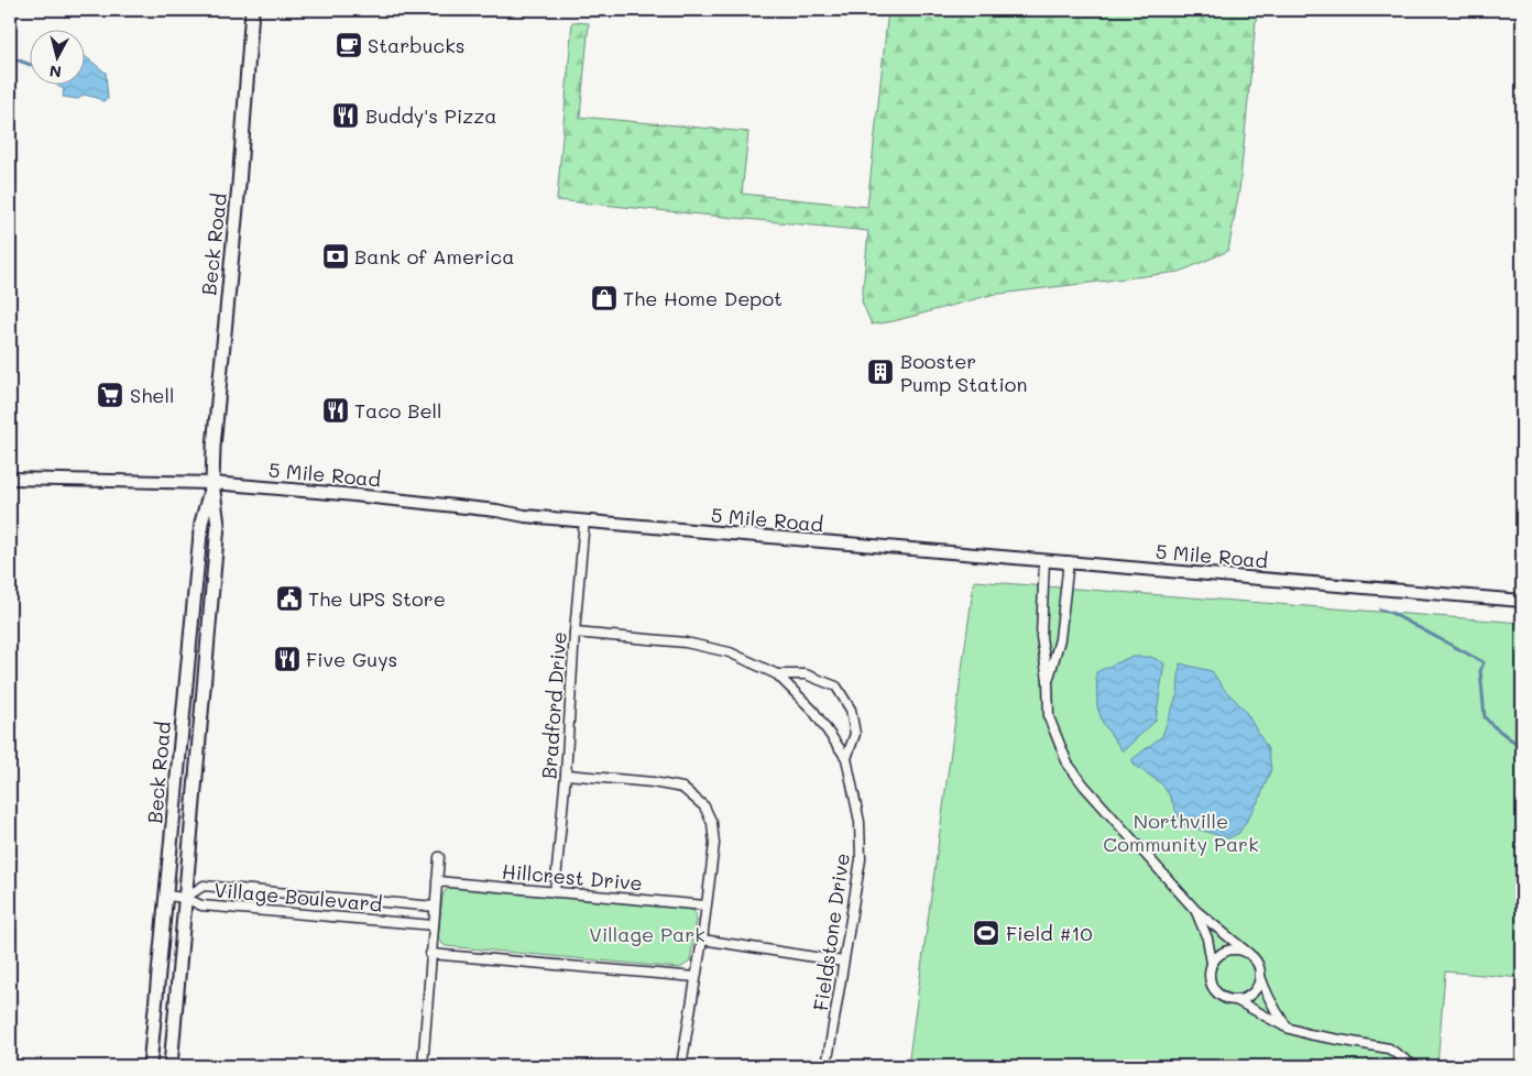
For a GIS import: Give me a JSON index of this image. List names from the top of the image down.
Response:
{
  "streets": {
    "main road": ["Beck Road"],
    "street": [
      "5 Mile Road",
      "Bradford Drive",
      "Hillcrest Drive",
      "Village Boulevard",
      "Fieldstone Drive"
    ]
  },
  "crossings": [
    ["Beck Road", "5 Mile Road"],
    ["Beck Road", "Village Boulevard"],
    ["5 Mile Road", "Bradford Drive"],
    ["Bradford Drive", "Hillcrest Drive"],
    ["Bradford Drive", "Fieldstone Drive"]
  ],
  "parks": ["Northville Community Park", "Village Park"],
  "places": {
    "cafe": ["Starbucks"],
    "restaurant": ["Buddy's Pizza", "Taco Bell", "Five Guys"],
    "bank": ["Bank of America"],
    "shop": ["The Home Depot"],
    "building": ["Booster Pump Station"],
    "supermarket": ["Shell"],
    "public building": ["The UPS Store"],
    "sports": ["Field #10"]
  },
  "north": "bottom"
}
